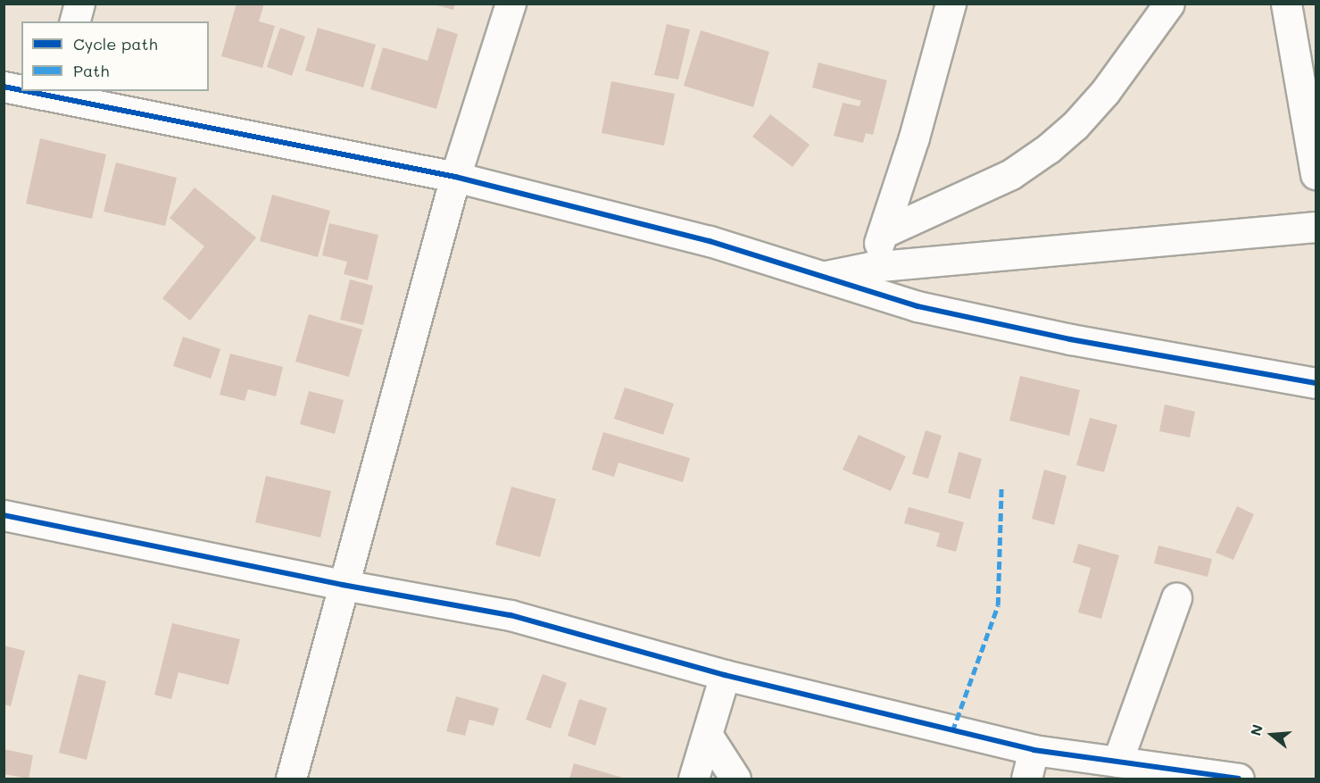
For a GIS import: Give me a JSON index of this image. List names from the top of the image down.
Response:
{
  "legend": ["Cycle path", "Path"],
  "north": "left"
}
